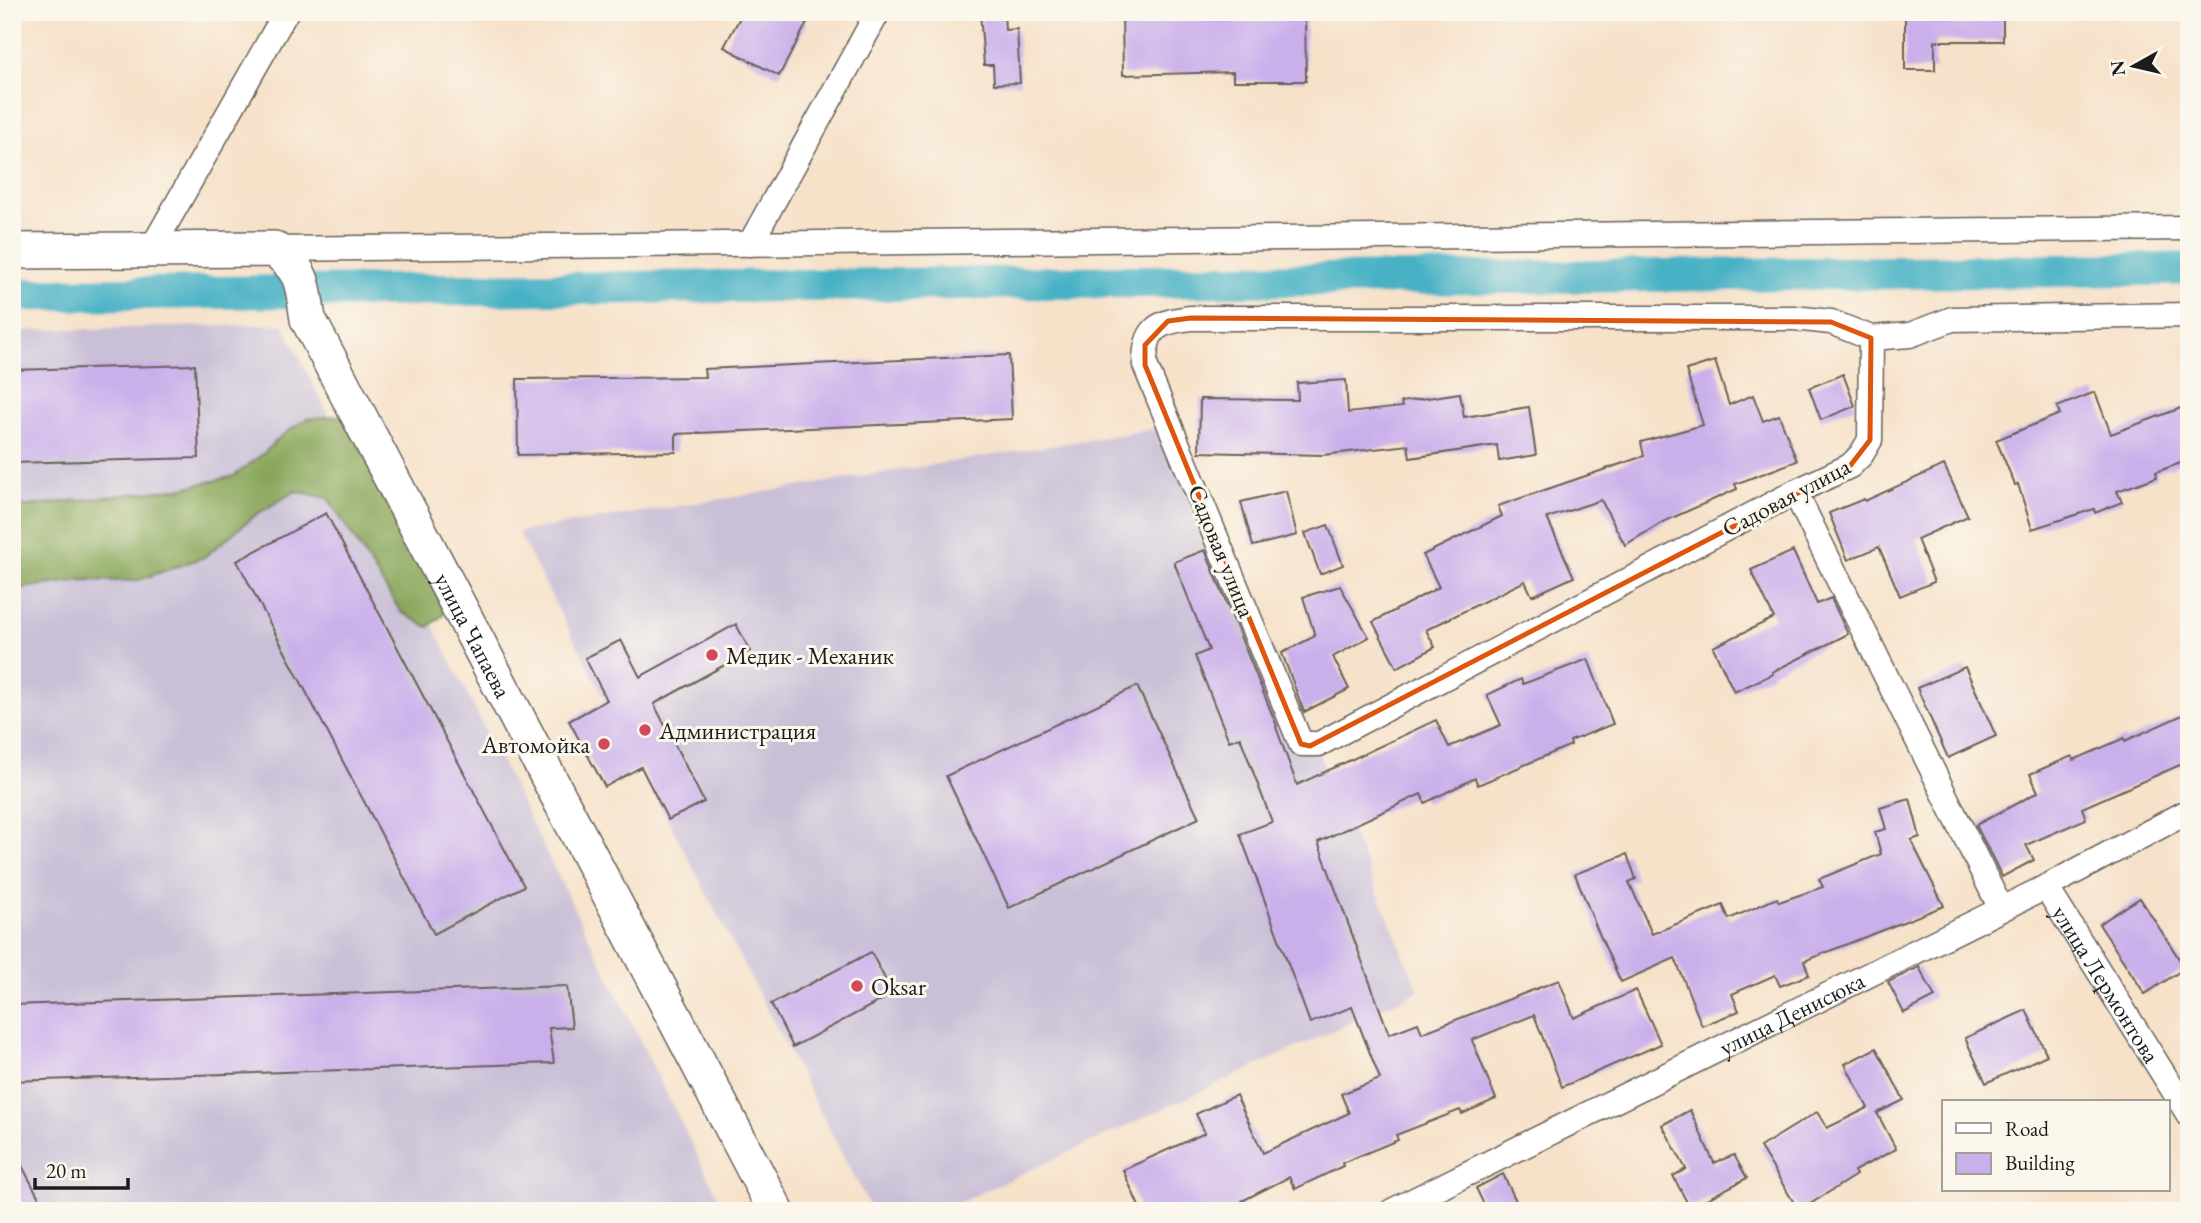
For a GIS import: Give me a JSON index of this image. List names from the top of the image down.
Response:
{
  "streets": {
    "street": [
      "Садовая улица",
      "улица Чапаева",
      "улица Лермонтова",
      "улица Денисюка"
    ]
  },
  "crossings": [
    ["улица Лермонтова", "улица Денисюка"]
  ],
  "places": [
    "Медик - Механик",
    "Администрация",
    "Автомойка",
    "Oksar"
  ],
  "legend": ["Road", "Building"],
  "scale_bar": "20 m",
  "north": "left"
}
